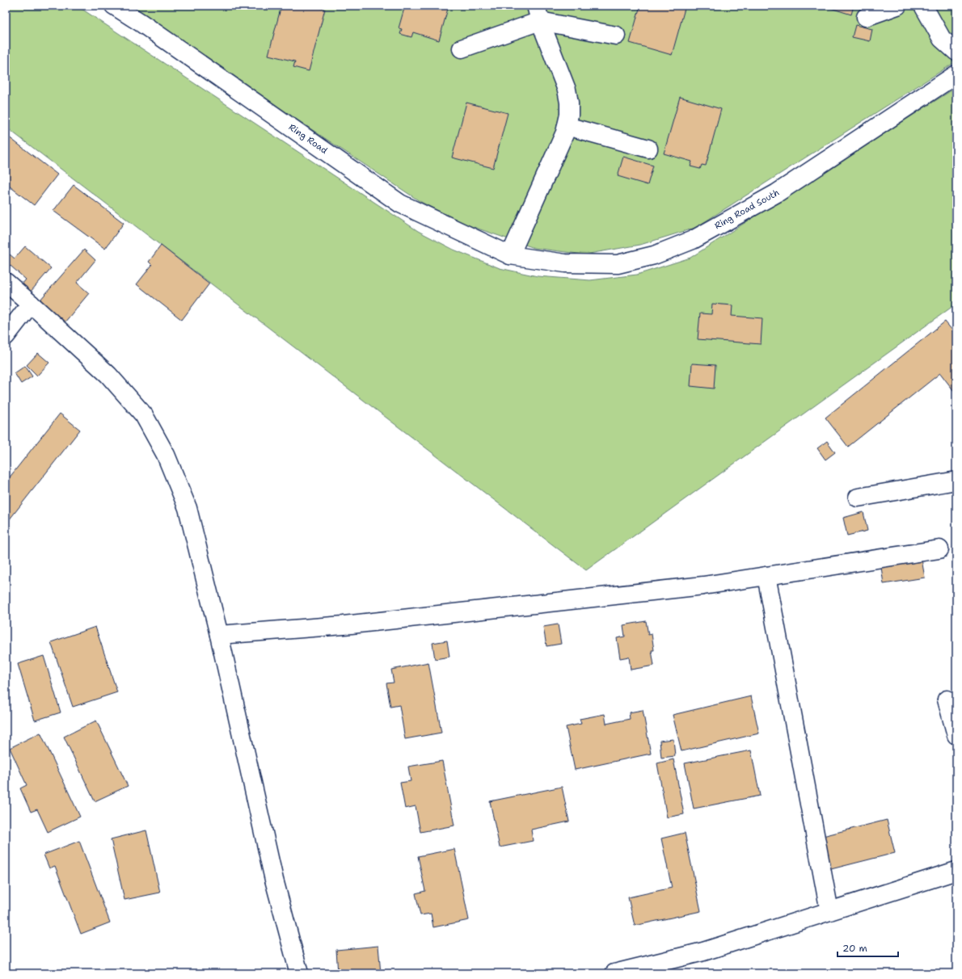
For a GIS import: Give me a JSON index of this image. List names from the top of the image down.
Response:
{
  "streets": {
    "street": ["Ring Road", "Ring Road South"]
  },
  "crossings": [
    ["Ring Road", "Ring Road South"]
  ],
  "scale_bar": "20 m"
}
